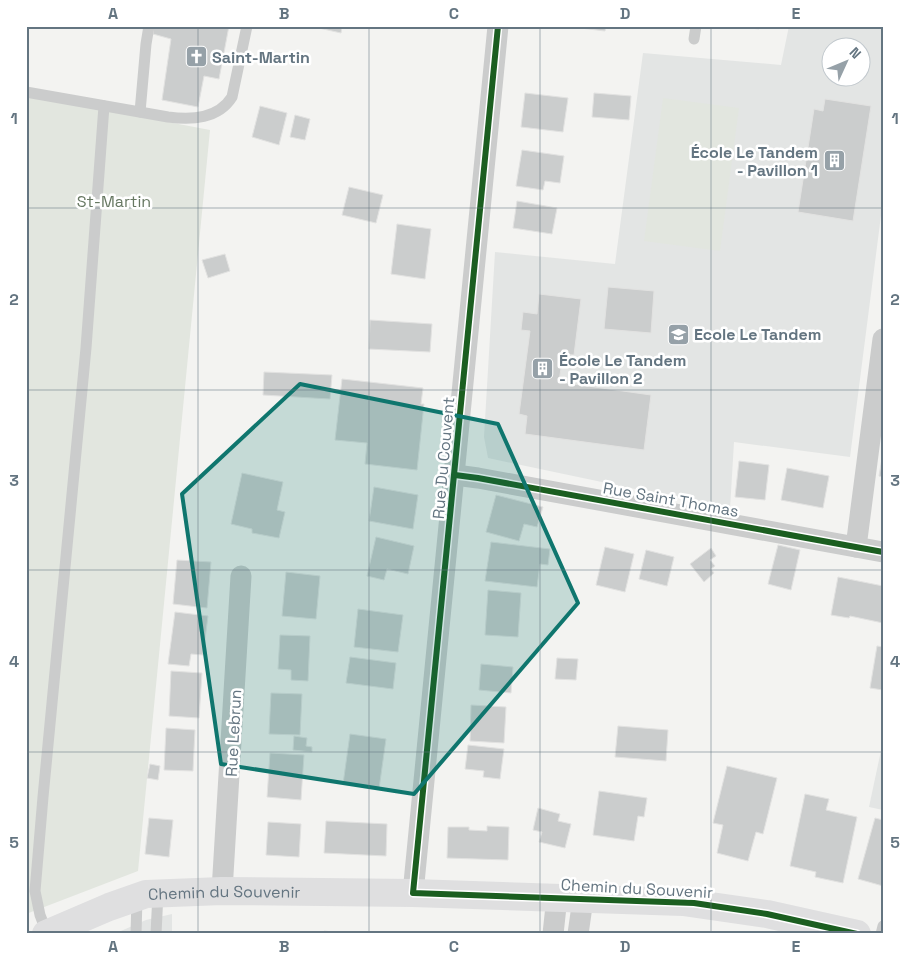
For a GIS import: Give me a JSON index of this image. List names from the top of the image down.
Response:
{
  "streets": {
    "street": [
      "Rue Du Couvent",
      "Rue Saint Thomas",
      "Rue Lebrun",
      "Chemin du Souvenir"
    ]
  },
  "crossings": [
    ["Rue Du Couvent", "Rue Saint Thomas"],
    ["Rue Du Couvent", "Chemin du Souvenir"],
    ["Rue Lebrun", "Chemin du Souvenir"]
  ],
  "parks": ["St-Martin"],
  "places": {
    "church": ["Saint-Martin"],
    "building": ["École Le Tandem - Pavillon 1", "École Le Tandem - Pavillon 2"],
    "school or university": ["Ecole Le Tandem"]
  },
  "north": "top right",
  "grid": {
    "columns": [
      "A",
      "B",
      "C",
      "D",
      "E"
    ],
    "rows": [
      "1",
      "2",
      "3",
      "4",
      "5"
    ]
  }
}
